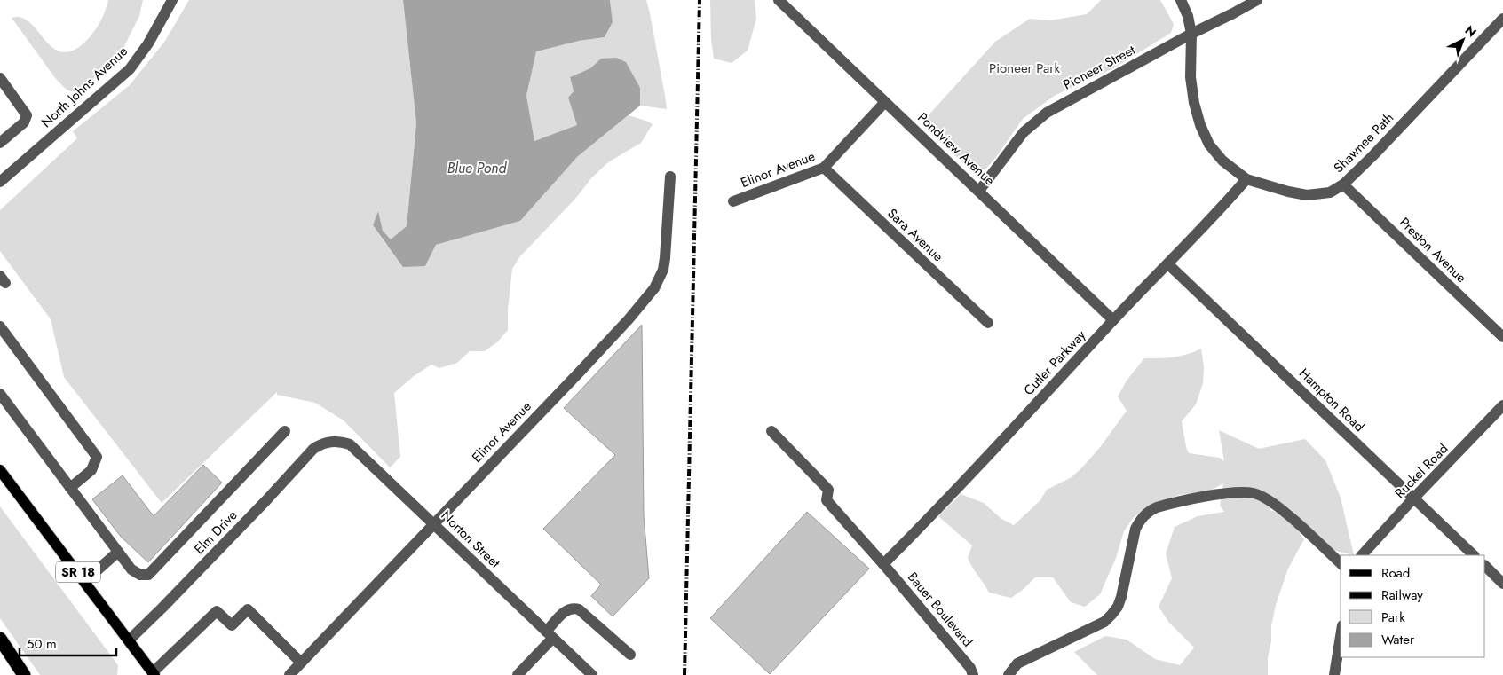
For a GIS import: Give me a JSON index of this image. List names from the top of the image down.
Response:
{
  "streets": {
    "main road": ["SR 18"],
    "street": [
      "Pioneer Street",
      "North Johns Avenue",
      "Shawnee Path",
      "Pondview Avenue",
      "Elinor Avenue",
      "Sara Avenue",
      "Preston Avenue",
      "Cutler Parkway",
      "Hampton Road",
      "Ruckel Road",
      "Elm Drive",
      "Norton Street",
      "Bauer Boulevard"
    ]
  },
  "crossings": [
    ["Pioneer Street", "Shawnee Path"],
    ["Pioneer Street", "Pondview Avenue"],
    ["Shawnee Path", "Preston Avenue"],
    ["Shawnee Path", "Cutler Parkway"],
    ["Pondview Avenue", "Elinor Avenue"],
    ["Pondview Avenue", "Cutler Parkway"],
    ["Elinor Avenue", "Sara Avenue"],
    ["Elinor Avenue", "Norton Street"],
    ["Cutler Parkway", "Hampton Road"],
    ["Cutler Parkway", "Bauer Boulevard"],
    ["Hampton Road", "Ruckel Road"],
    ["Elm Drive", "Norton Street"],
    ["Elm Drive", "SR 18"]
  ],
  "water": ["Blue Pond"],
  "parks": ["Pioneer Park"],
  "legend": [
    "Road",
    "Railway",
    "Park",
    "Water"
  ],
  "scale_bar": "50 m",
  "north": "top right"
}
